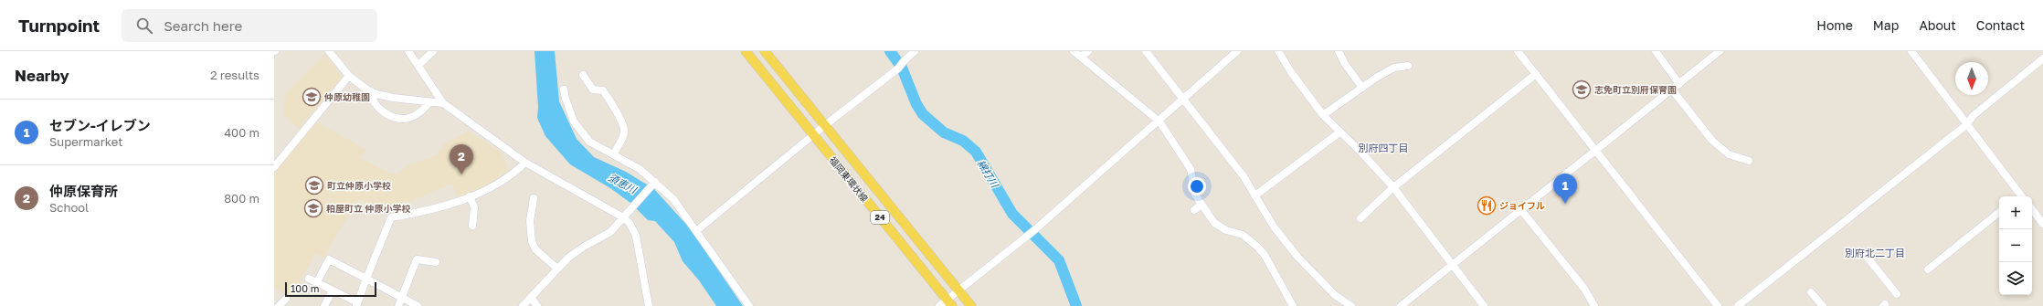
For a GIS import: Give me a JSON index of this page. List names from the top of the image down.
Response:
{
  "streets": {
    "main road": ["福岡東環状線", "24"]
  },
  "districts": ["別府四丁目", "別府北二丁目"],
  "water": ["綿打川", "須恵川"],
  "places": {
    "school or university": [
      "志免町立別府保育園",
      "仲原幼稚園",
      "町立仲原小学校",
      "粕屋町立 仲原小学校"
    ],
    "restaurant": ["ジョイフル"]
  },
  "scale_bar": "100 m",
  "north": "bottom",
  "page": {
    "header": "Turnpoint",
    "search": "Search here",
    "nav": [
      "Home",
      "Map",
      "About",
      "Contact"
    ],
    "heading": ["Nearby", "2 results"],
    "list": [
      {
        "mark": "1",
        "name": "セブン-イレブン",
        "note": "Supermarket",
        "value": "400 m"
      },
      {
        "mark": "2",
        "name": "仲原保育所",
        "note": "School",
        "value": "800 m"
      }
    ],
    "pins": ["2", "1"],
    "map_buttons": ["+", "−"],
    "scale": "100 m"
  }
}
